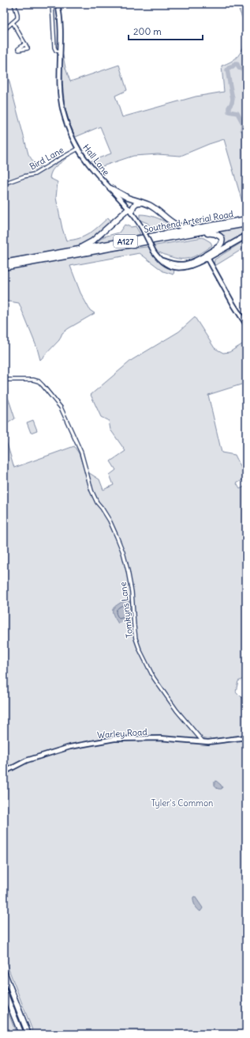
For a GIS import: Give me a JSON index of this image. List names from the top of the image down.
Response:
{
  "streets": {
    "highway": ["Southend Arterial Road", "A127"],
    "street": [
      "Bird Lane",
      "Hall Lane",
      "Tomkyns Lane",
      "Warley Road"
    ]
  },
  "crossings": [
    ["Bird Lane", "Hall Lane"],
    ["Hall Lane", "A127"],
    ["Southend Arterial Road", "A127"],
    ["Tomkyns Lane", "Warley Road"]
  ],
  "parks": ["Tyler's Common"],
  "scale_bar": "200 m"
}
